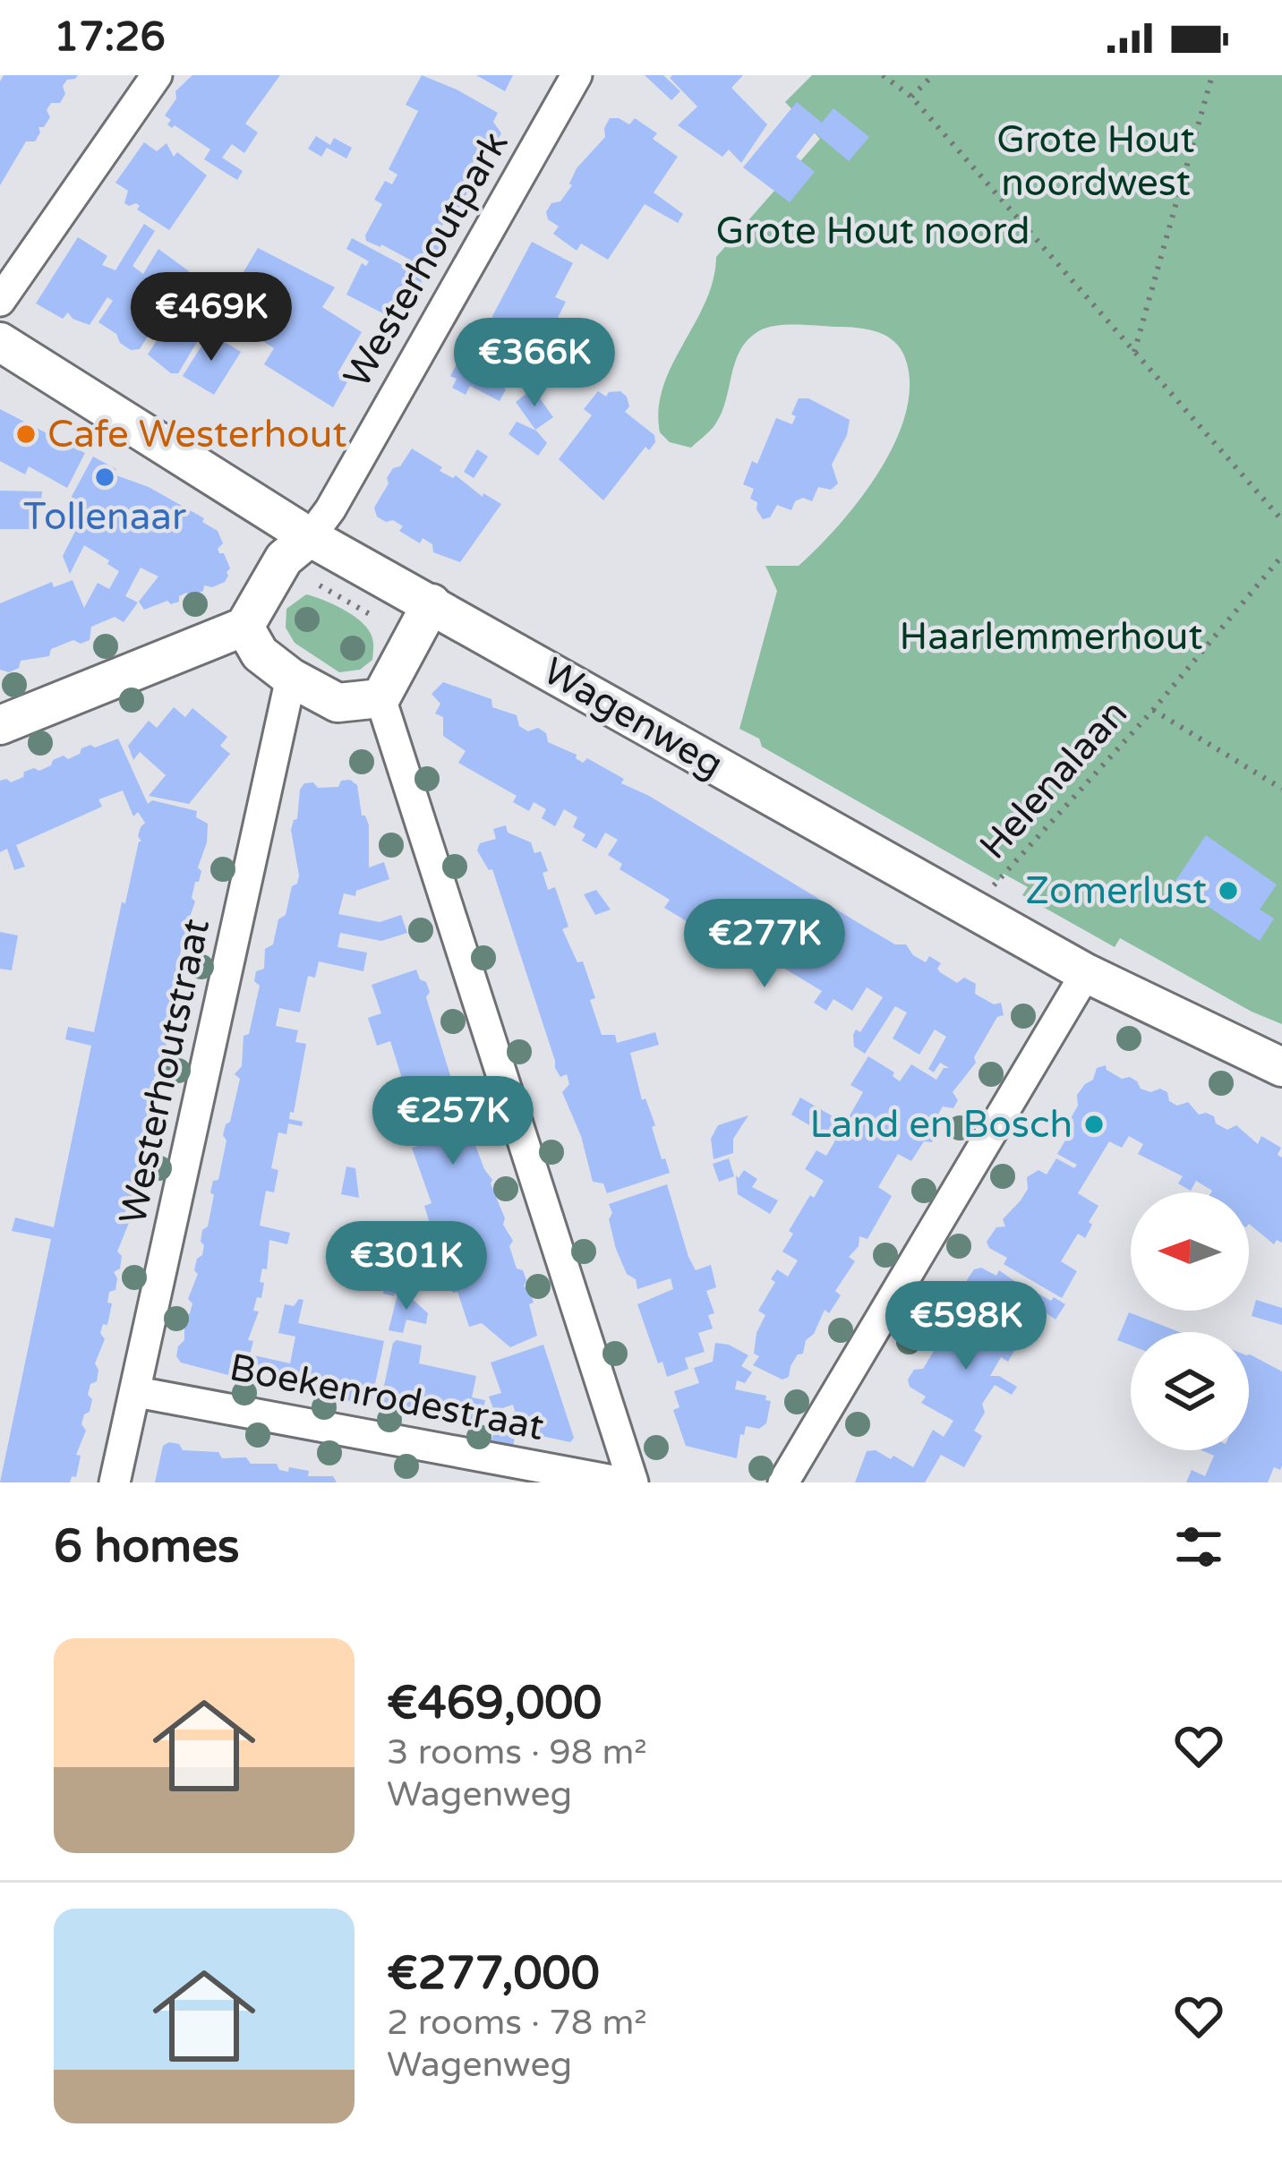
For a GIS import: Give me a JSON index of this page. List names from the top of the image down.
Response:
{
  "streets": {
    "street": [
      "Westerhoutpark",
      "Wagenweg",
      "Westerhoutstraat",
      "Boekenrodestraat"
    ],
    "path": ["Helenalaan"]
  },
  "crossings": [
    ["Westerhoutpark", "Wagenweg"],
    ["Westerhoutpark", "Westerhoutstraat"],
    ["Wagenweg", "Westerhoutstraat"],
    ["Westerhoutstraat", "Boekenrodestraat"]
  ],
  "parks": ["Grote Hout noordwest", "Grote Hout noord", "Haarlemmerhout"],
  "places": [
    "Cafe Westerhout",
    "Tollenaar",
    "Zomerlust",
    "Land en Bosch"
  ],
  "north": "left",
  "page": {
    "status": "17:26",
    "price": [
      "€469K",
      "€366K",
      "€277K",
      "€257K",
      "€301K",
      "€598K"
    ],
    "heading": "6 homes",
    "list": [
      {
        "name": "€469,000",
        "note": "3 rooms · 98 m² · Wagenweg"
      },
      {
        "name": "€277,000",
        "note": "2 rooms · 78 m² · Wagenweg"
      }
    ]
  }
}
